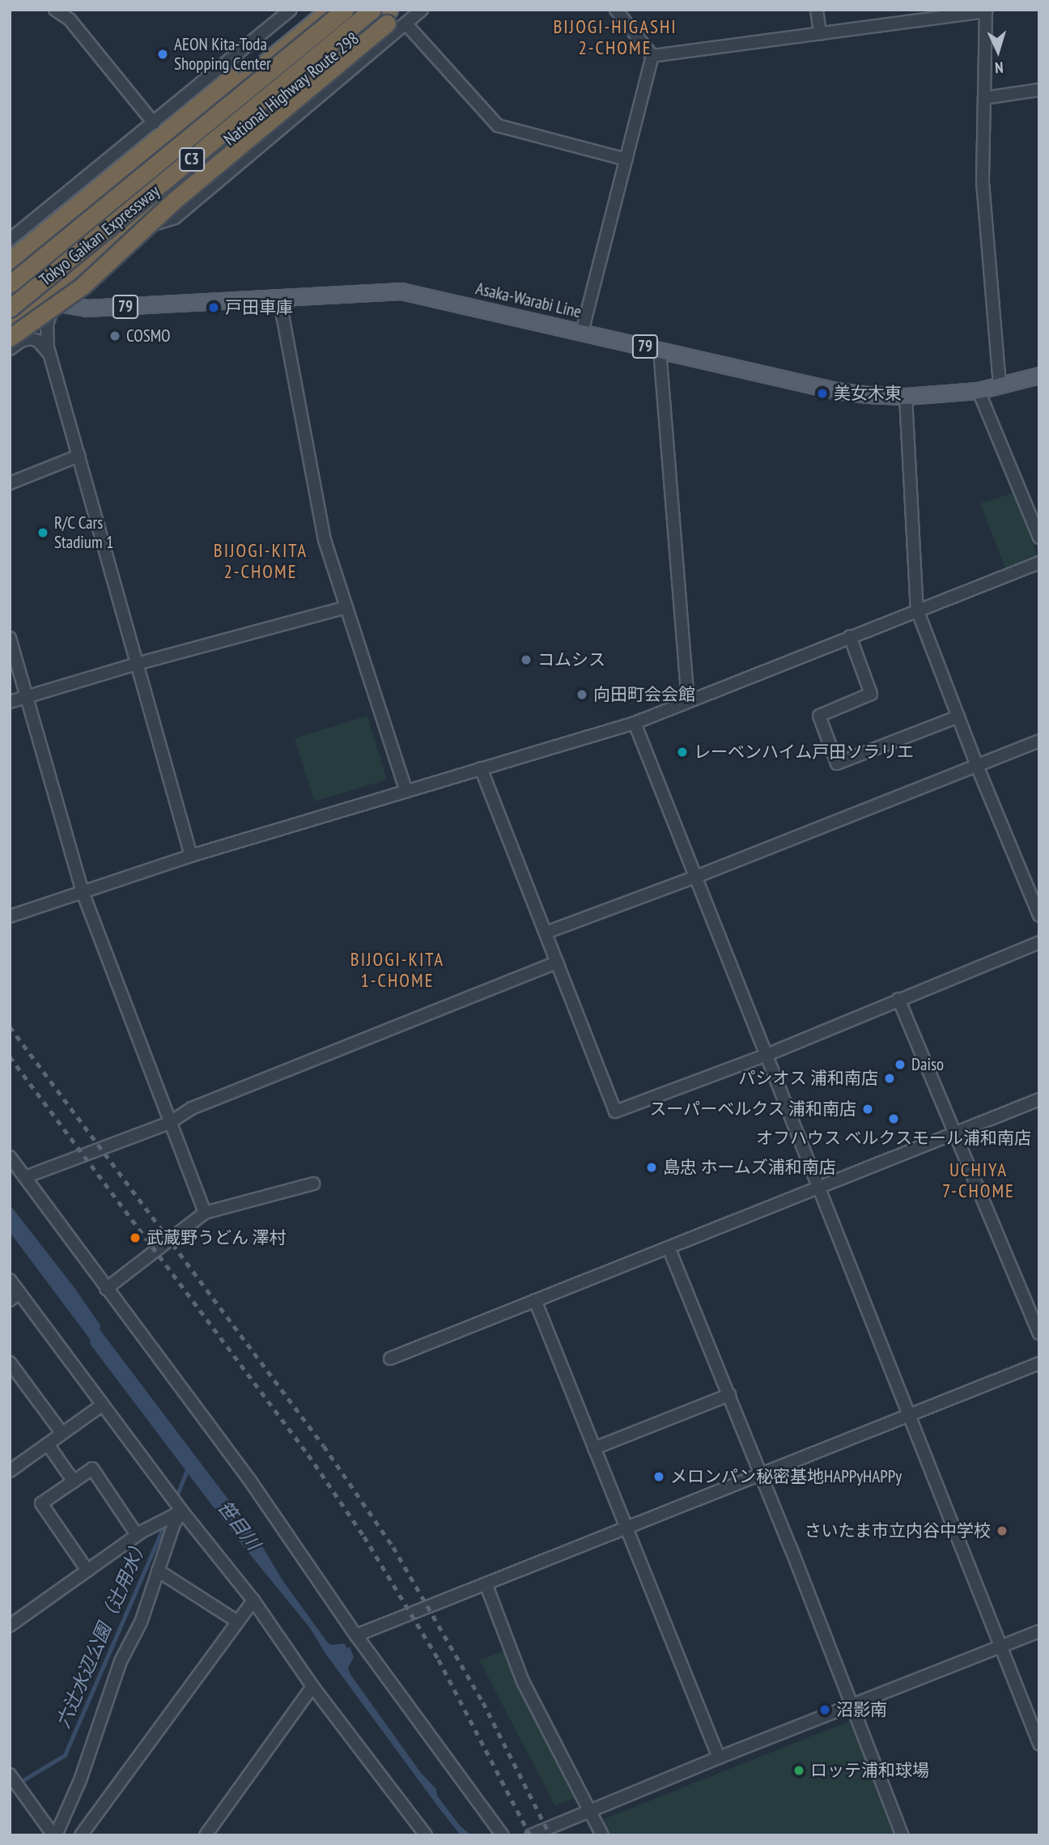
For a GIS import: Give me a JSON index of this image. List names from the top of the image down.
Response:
{
  "streets": {
    "highway": ["National Highway Route 298", "C3", "Tokyo Gaikan Expressway"],
    "main road": ["Asaka-Warabi Line", "79"]
  },
  "crossings": [
    ["National Highway Route 298", "Tokyo Gaikan Expressway"],
    ["National Highway Route 298", "Asaka-Warabi Line"],
    ["Tokyo Gaikan Expressway", "Asaka-Warabi Line"]
  ],
  "districts": [
    "BIJOGI-HIGASHI 2-CHOME",
    "BIJOGI-KITA 2-CHOME",
    "BIJOGI-KITA 1-CHOME",
    "UCHIYA 7-CHOME"
  ],
  "water": ["笹目川", "六辻水辺公園（辻用水）"],
  "places": [
    "AEON Kita-Toda Shopping Center",
    "戸田車庫",
    "COSMO",
    "美女木東",
    "R/C Cars Stadium 1",
    "コムシス",
    "向田町会会館",
    "レーベンハイム戸田ソラリエ",
    "Daiso",
    "パシオス 浦和南店",
    "スーパーベルクス 浦和南店",
    "オフハウス ベルクスモール浦和南店",
    "島忠 ホームズ浦和南店",
    "武蔵野うどん 澤村",
    "メロンパン秘密基地HAPPyHAPPy",
    "さいたま市立内谷中学校",
    "沼影南",
    "ロッテ浦和球場"
  ],
  "north": "bottom"
}
